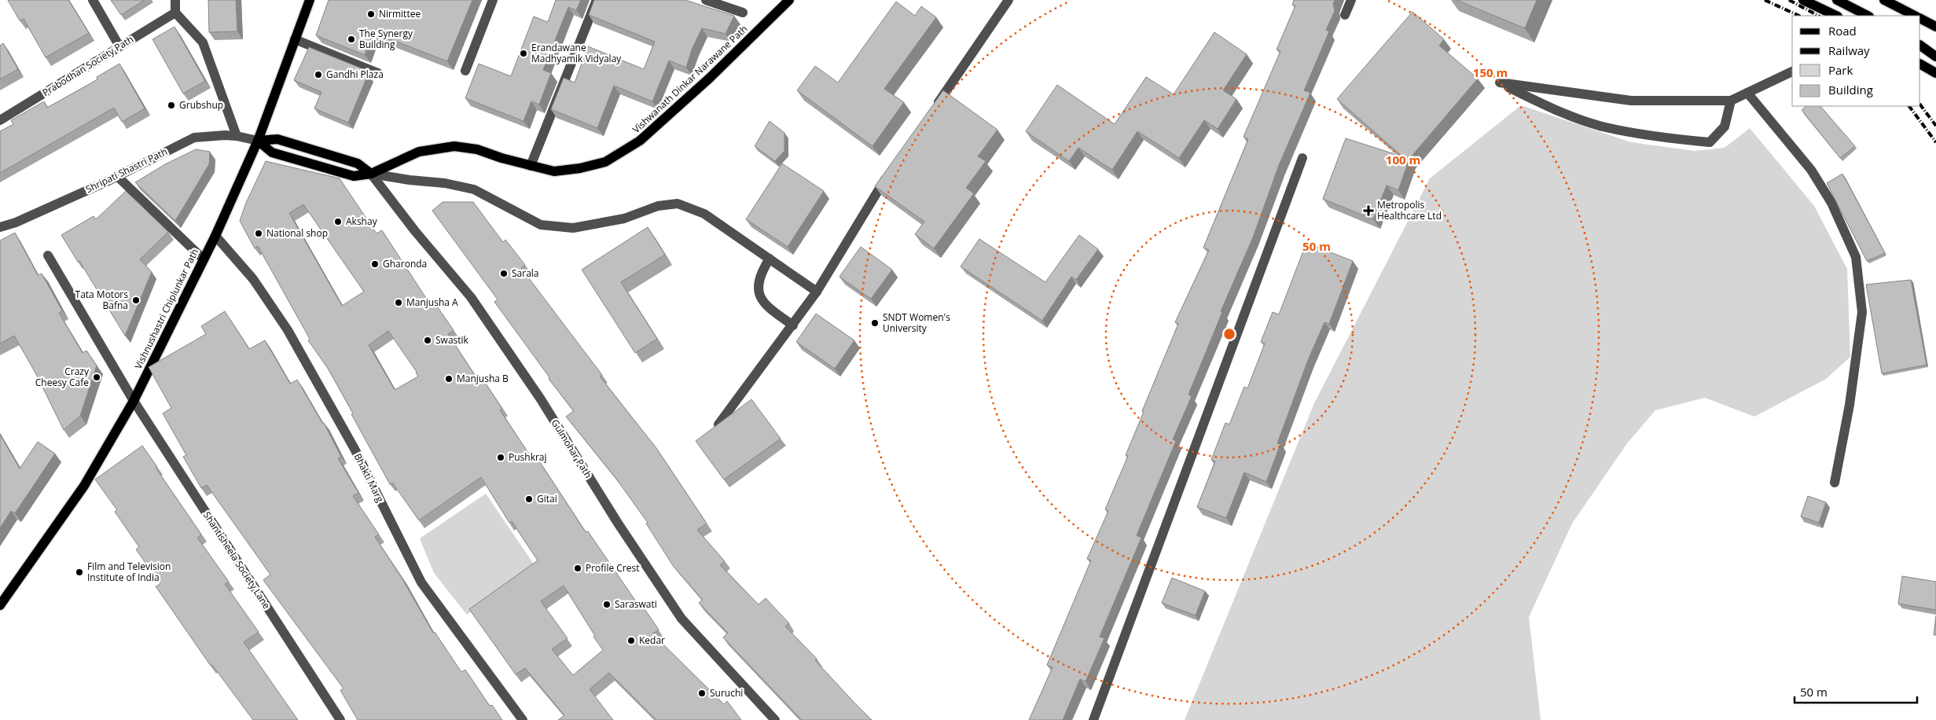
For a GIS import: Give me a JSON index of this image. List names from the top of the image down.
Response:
{
  "streets": {
    "main road": ["Vishwanath Dinkar Narawane Path", "Vishnushastri Chiplunkar Path"],
    "street": [
      "Prabodhan Society Path",
      "Shripati Shastri Path",
      "Gulmohar Path",
      "Bhakti Marg",
      "Shantisheela Society Lane"
    ]
  },
  "crossings": [
    ["Vishwanath Dinkar Narawane Path", "Shripati Shastri Path"],
    ["Vishwanath Dinkar Narawane Path", "Vishnushastri Chiplunkar Path"],
    ["Vishwanath Dinkar Narawane Path", "Gulmohar Path"],
    ["Shripati Shastri Path", "Vishnushastri Chiplunkar Path"],
    ["Vishnushastri Chiplunkar Path", "Bhakti Marg"],
    ["Vishnushastri Chiplunkar Path", "Shantisheela Society Lane"]
  ],
  "places": {
    "other": [
      "Nirmittee",
      "The Synergy Building",
      "Erandawane Madhyamik Vidyalay",
      "Gandhi Plaza",
      "Grubshup",
      "Akshay",
      "National shop",
      "Gharonda",
      "Sarala",
      "Tata Motors Bafna",
      "Manjusha A",
      "SNDT Women's University",
      "Swastik",
      "Crazy Cheesy Cafe",
      "Manjusha B",
      "Pushkraj",
      "Gitai",
      "Profile Crest",
      "Film and Television Institute of India",
      "Saraswati",
      "Kedar",
      "Suruchi"
    ],
    "health": ["Metropolis Healthcare Ltd"]
  },
  "legend": [
    "Road",
    "Railway",
    "Park",
    "Building"
  ],
  "scale_bar": "50 m",
  "rings": ["150 m", "100 m", "50 m"]
}
